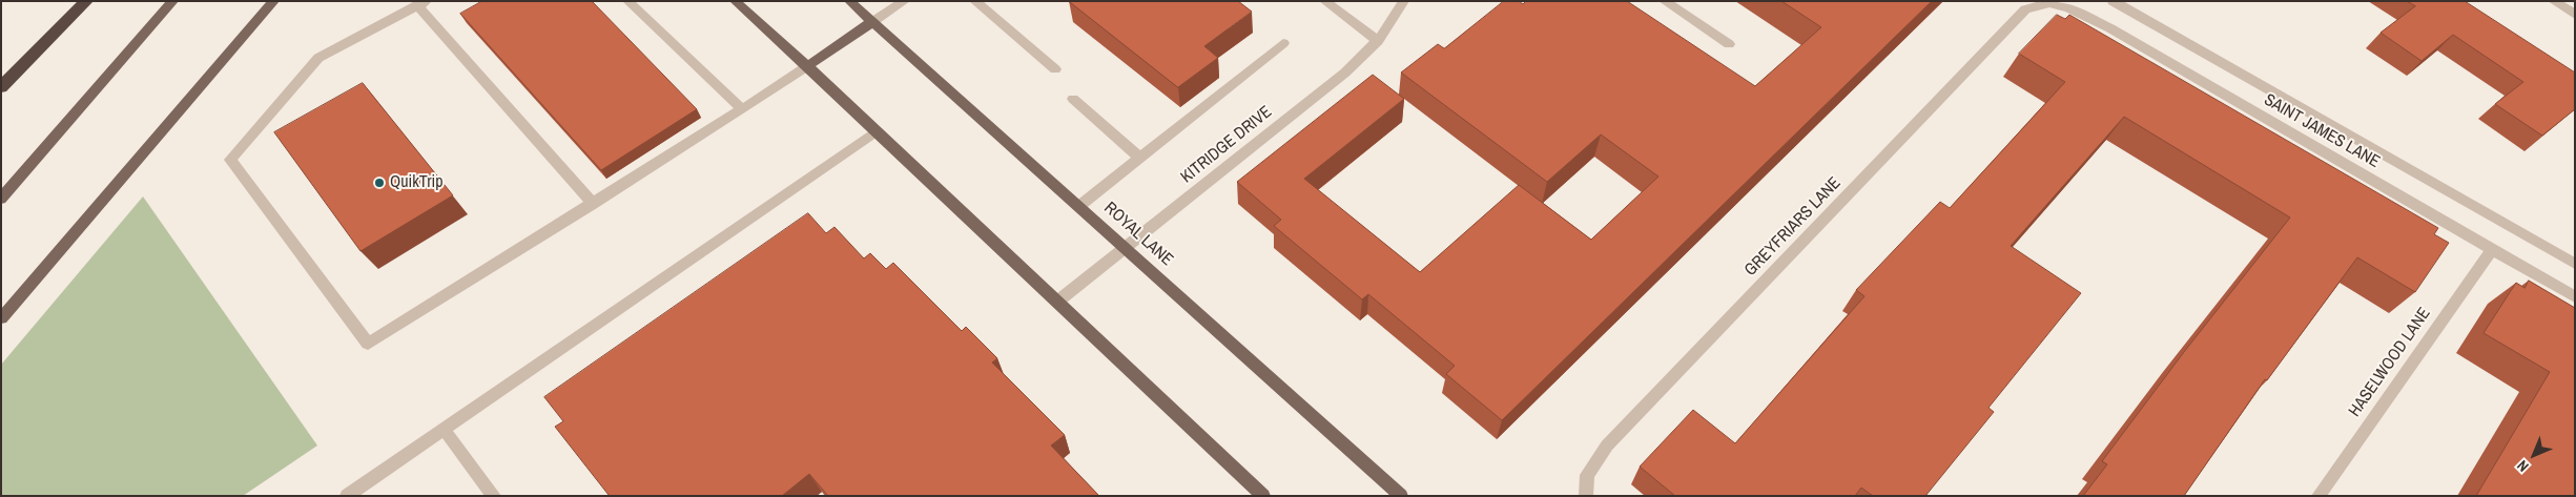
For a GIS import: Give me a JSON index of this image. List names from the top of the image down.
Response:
{
  "streets": {
    "main road": ["ROYAL LANE"],
    "street": [
      "SAINT JAMES LANE",
      "KITRIDGE DRIVE",
      "GREYFRIARS LANE",
      "HASELWOOD LANE"
    ]
  },
  "crossings": [
    ["SAINT JAMES LANE", "GREYFRIARS LANE"],
    ["SAINT JAMES LANE", "HASELWOOD LANE"],
    ["KITRIDGE DRIVE", "ROYAL LANE"]
  ],
  "places": ["QuikTrip"],
  "north": "bottom left"
}
